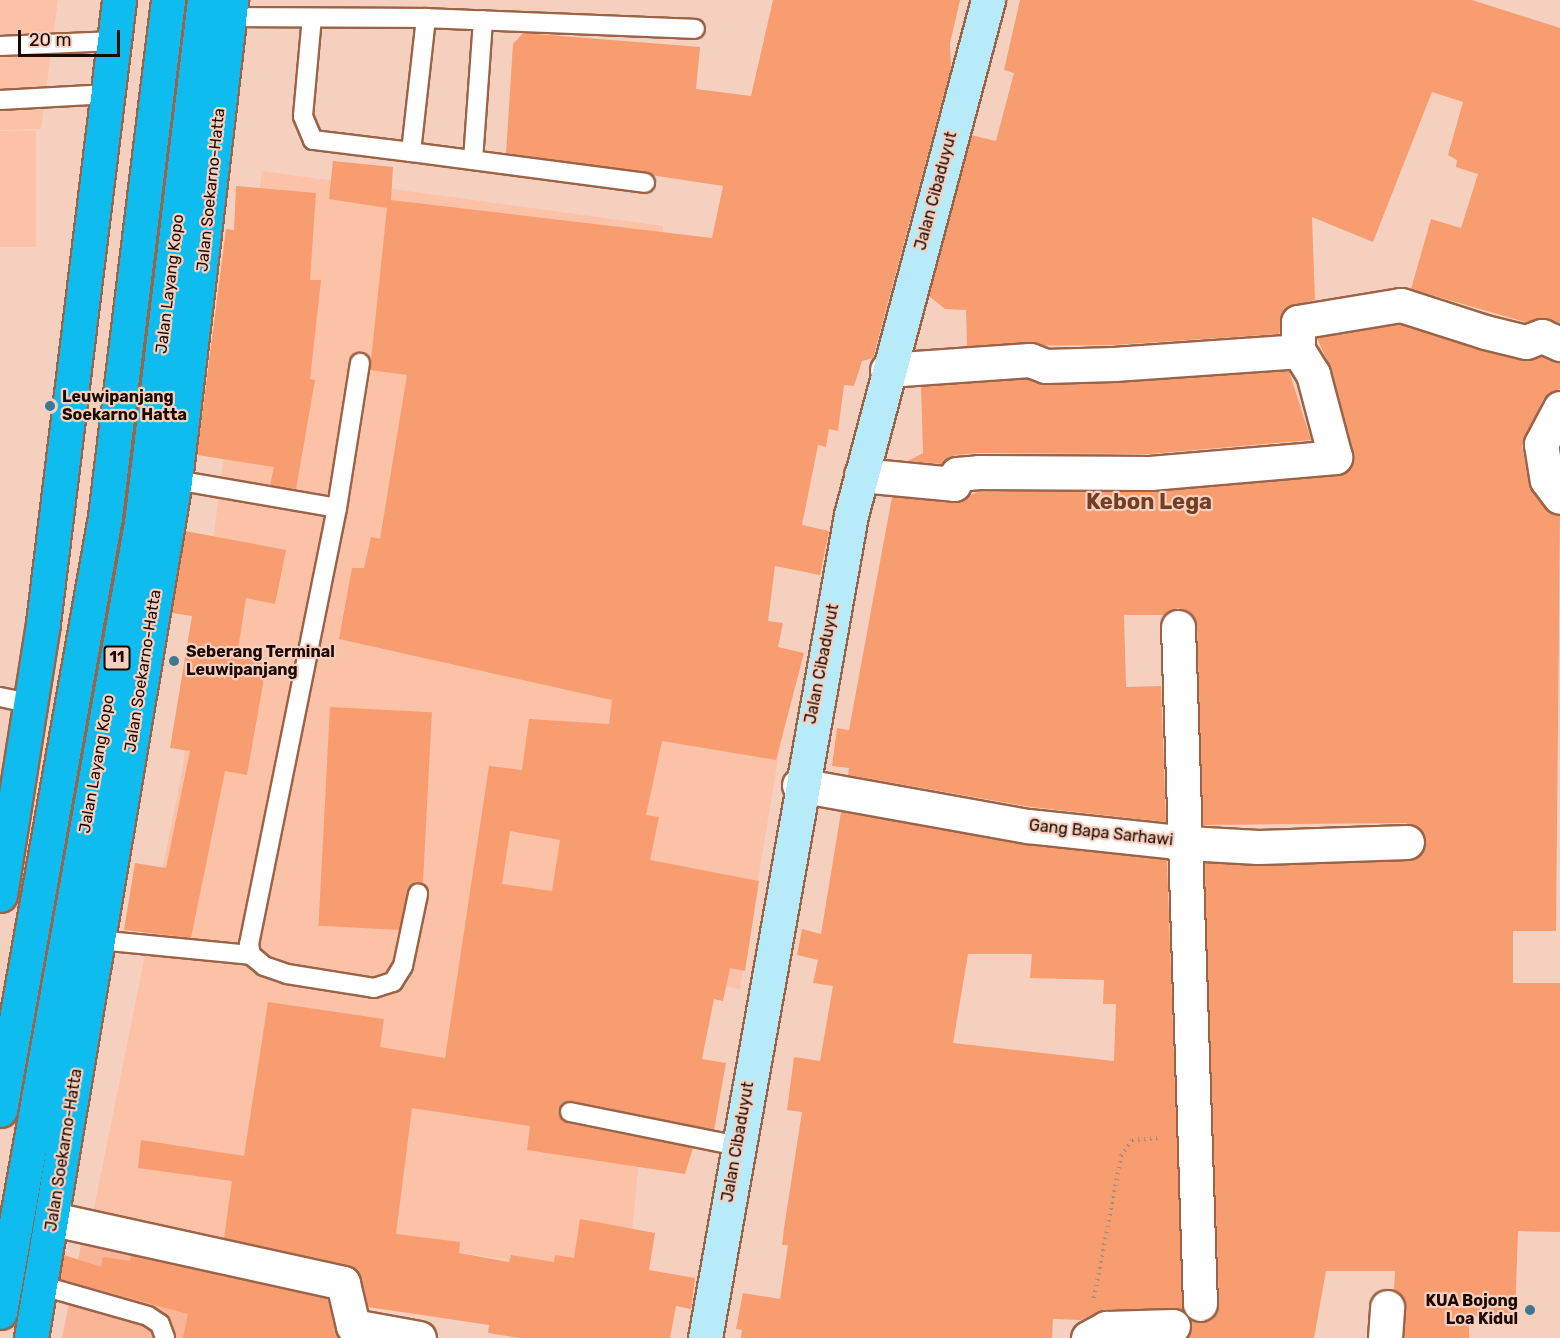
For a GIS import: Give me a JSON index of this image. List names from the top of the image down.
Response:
{
  "streets": {
    "highway": ["Jalan Soekarno-Hatta", "Jalan Layang Kopo", "11"],
    "street": ["Jalan Cibaduyut", "Gang Bapa Sarhawi"]
  },
  "crossings": [
    ["Jalan Soekarno-Hatta", "Jalan Layang Kopo"],
    ["Jalan Cibaduyut", "Gang Bapa Sarhawi"]
  ],
  "districts": ["Kebon Lega"],
  "places": ["Leuwipanjang Soekarno Hatta", "Seberang Terminal Leuwipanjang", "KUA Bojong Loa Kidul"],
  "scale_bar": "20 m"
}
